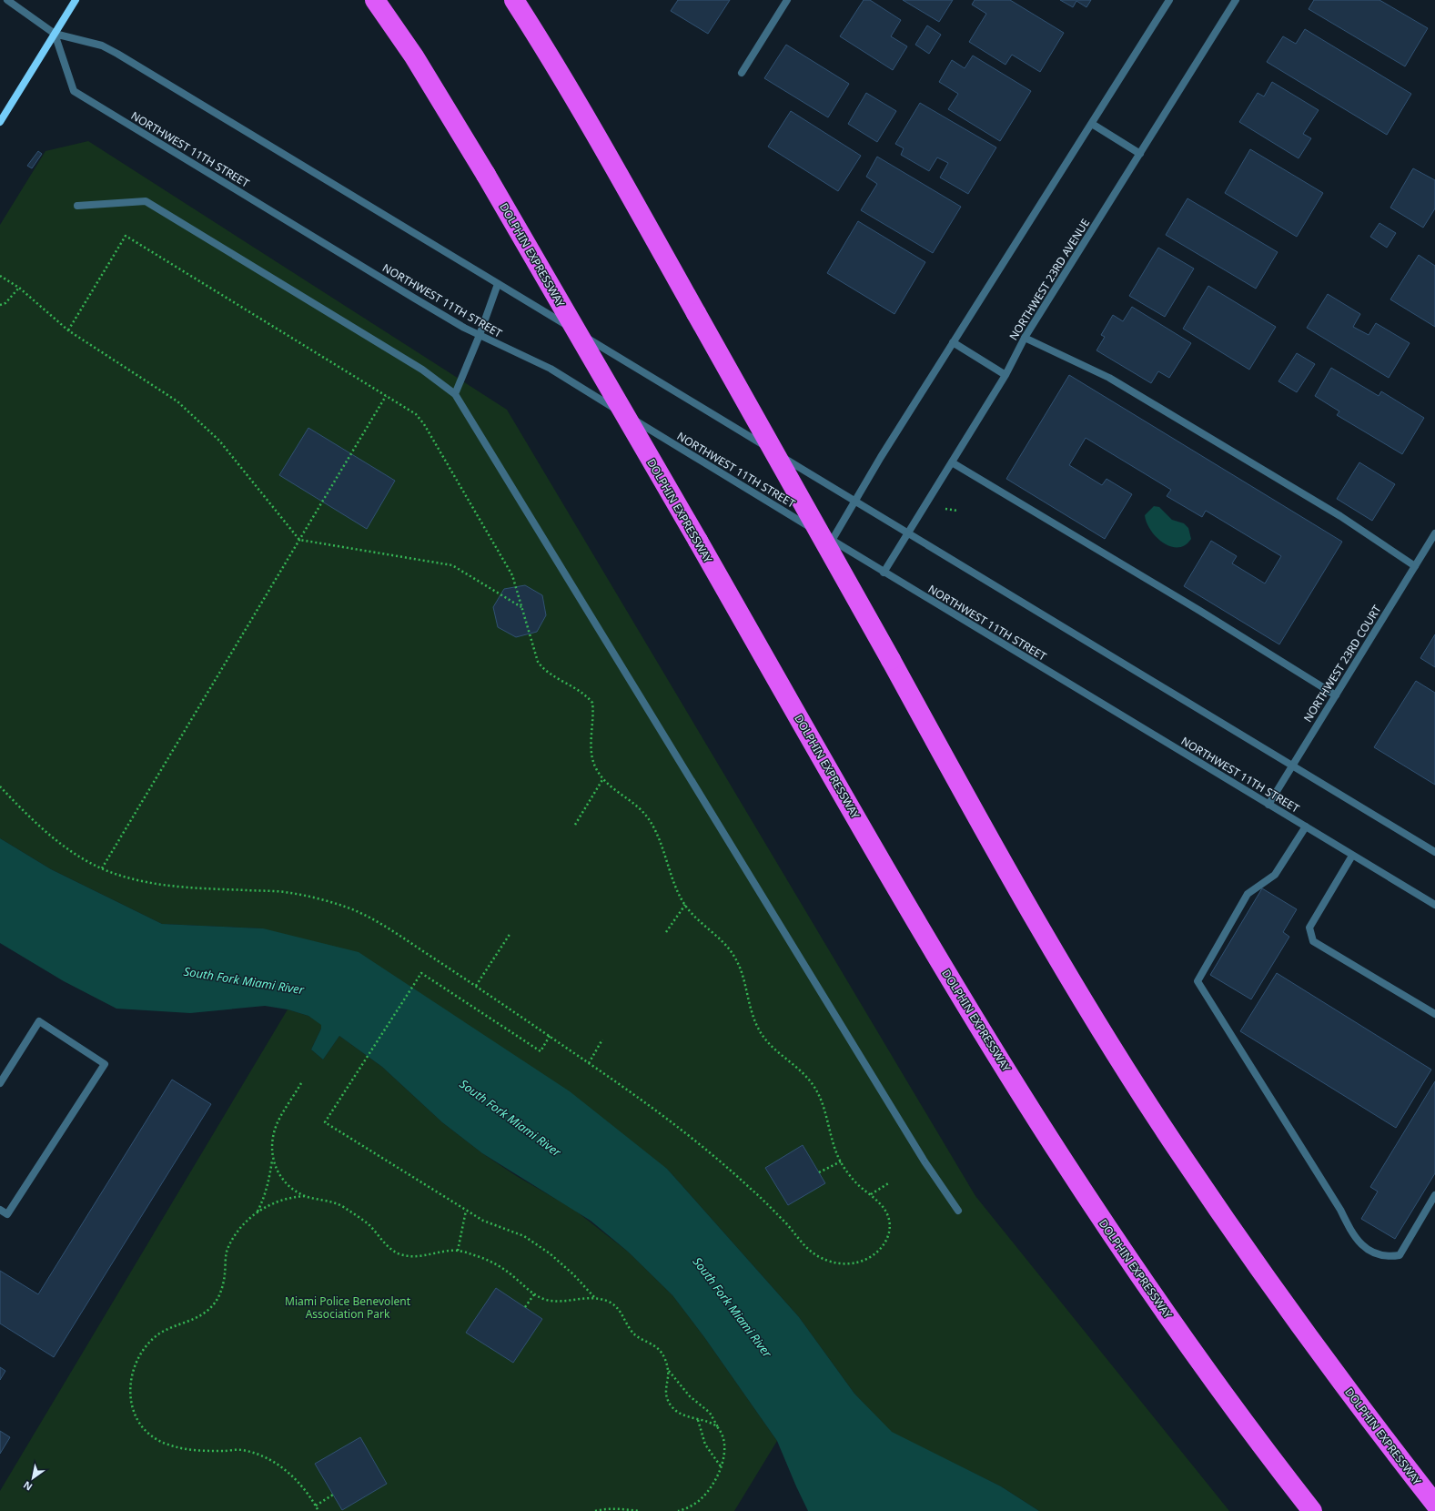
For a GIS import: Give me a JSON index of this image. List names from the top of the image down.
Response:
{
  "streets": {
    "highway": ["DOLPHIN EXPRESSWAY"],
    "street": ["NORTHWEST 11TH STREET", "NORTHWEST 23RD AVENUE", "NORTHWEST 23RD COURT"]
  },
  "crossings": [
    ["NORTHWEST 11TH STREET", "NORTHWEST 23RD AVENUE"],
    ["NORTHWEST 11TH STREET", "NORTHWEST 23RD COURT"]
  ],
  "water": ["South Fork Miami River"],
  "parks": ["Miami Police Benevolent Association Park"],
  "north": "bottom left"
}
